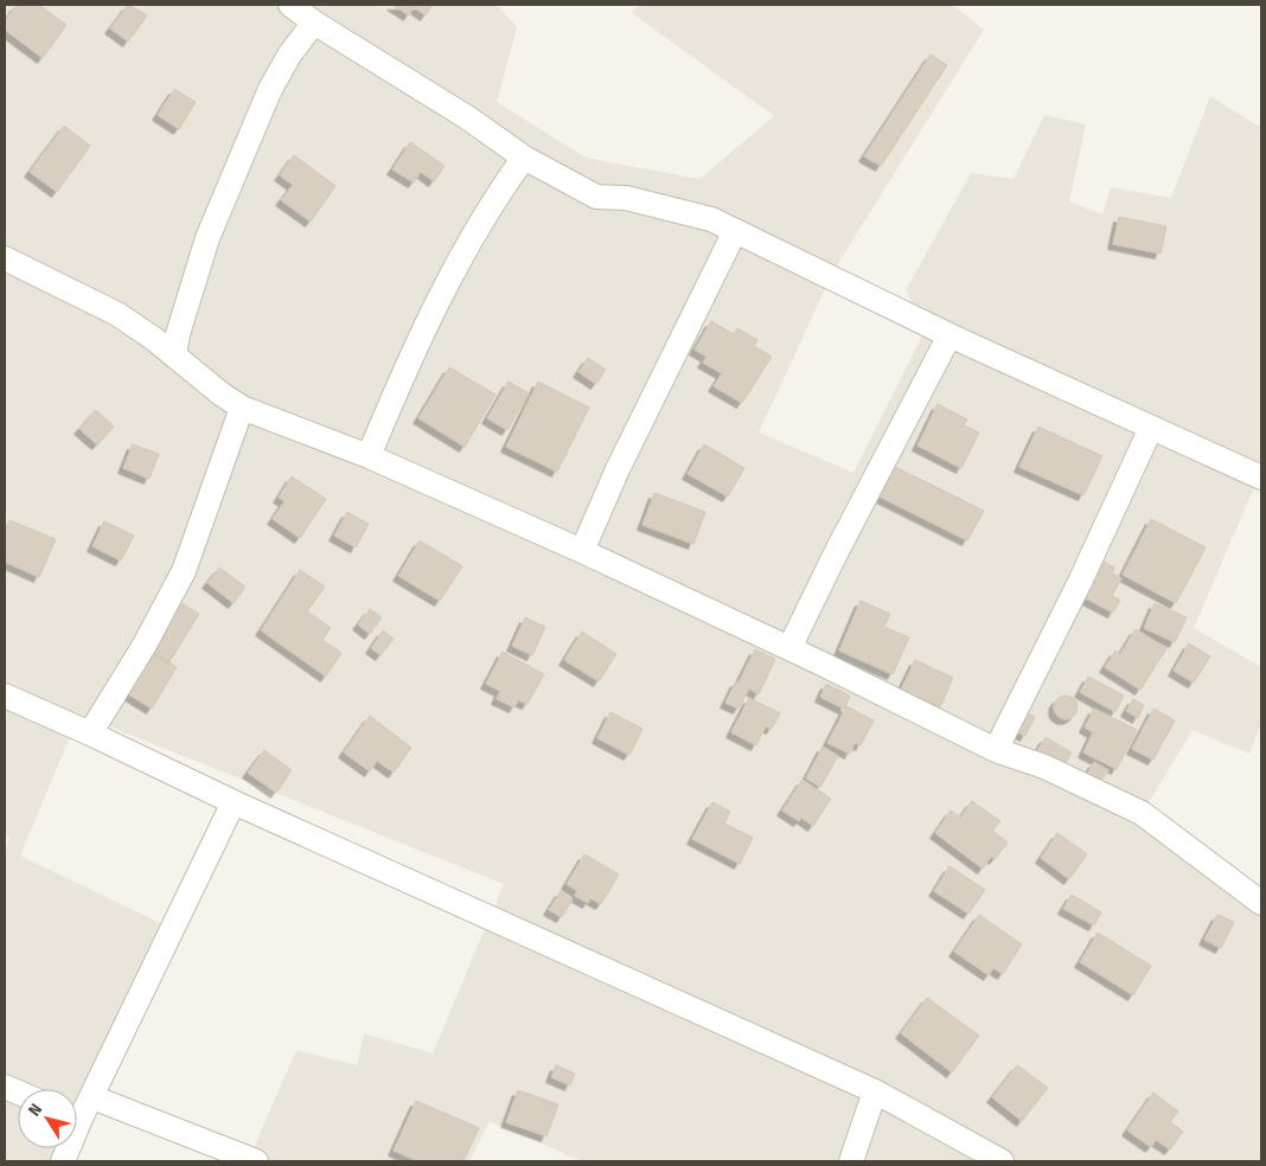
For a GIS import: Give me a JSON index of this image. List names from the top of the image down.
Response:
{
  "north": "top left"
}
